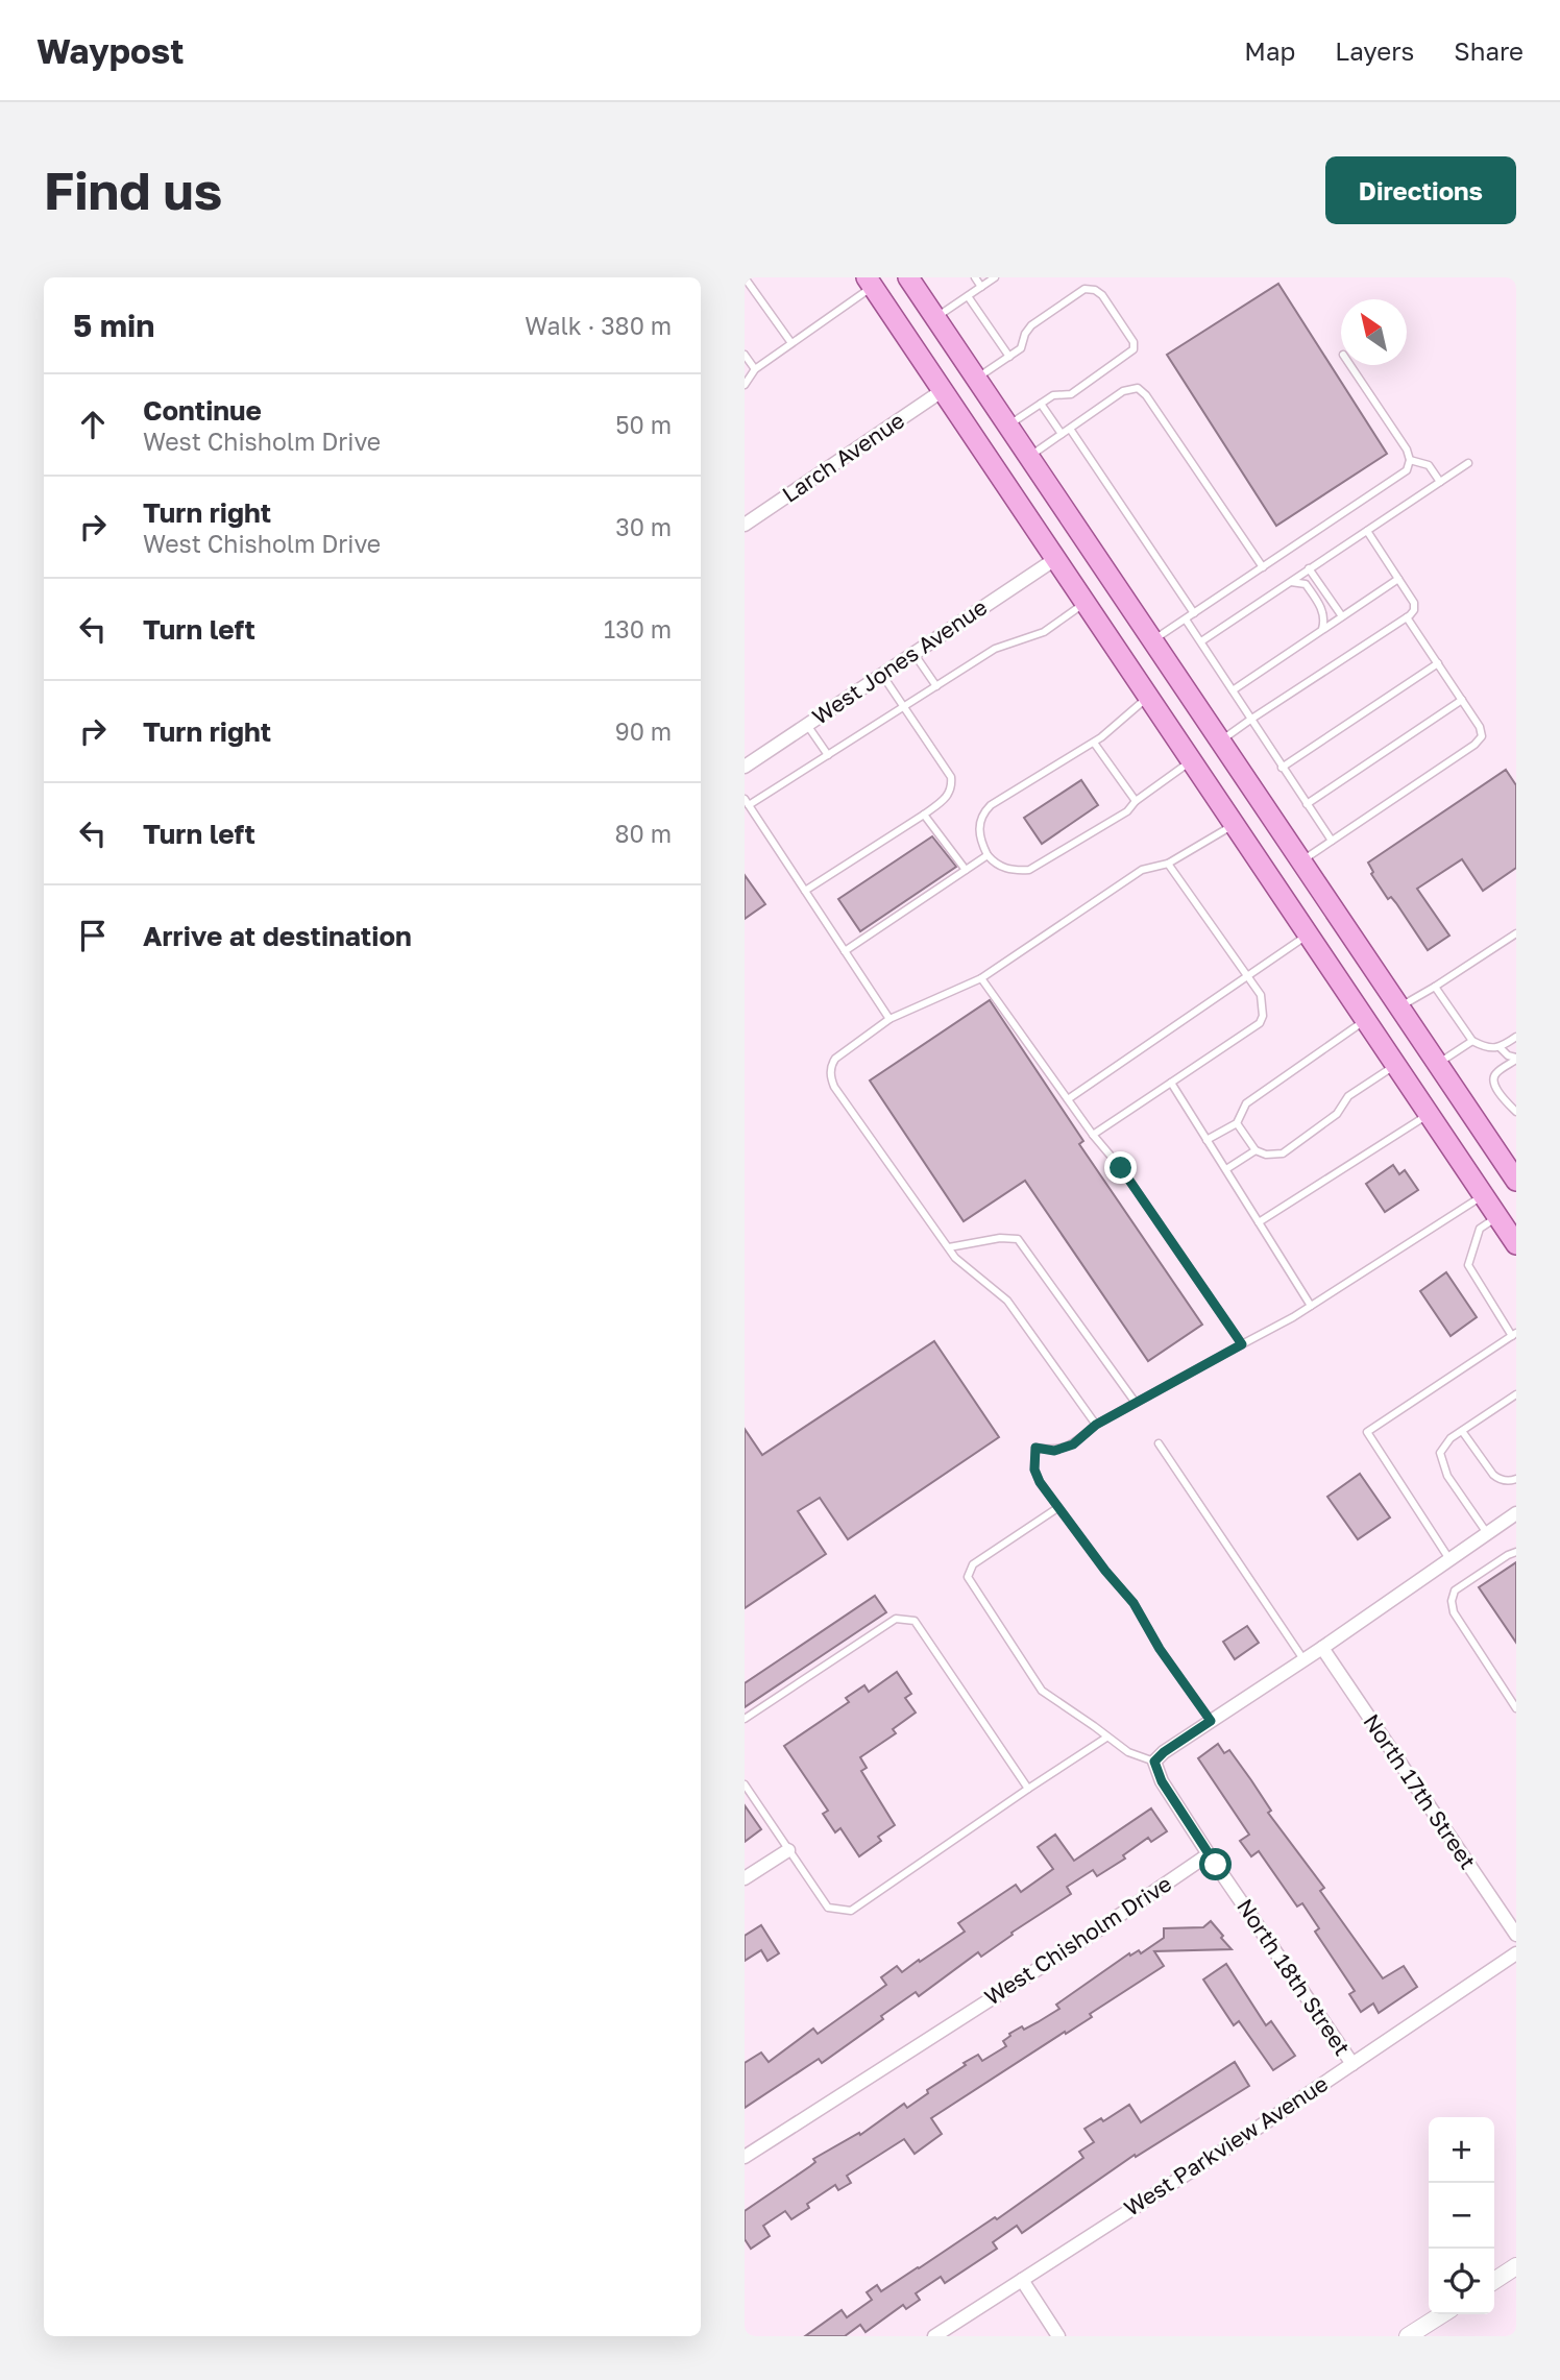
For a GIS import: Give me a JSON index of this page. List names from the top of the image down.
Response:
{
  "streets": {
    "street": [
      "Larch Avenue",
      "West Jones Avenue",
      "North 17th Street",
      "West Chisholm Drive",
      "North 18th Street",
      "West Parkview Avenue"
    ]
  },
  "crossings": [
    ["West Chisholm Drive", "North 18th Street"],
    ["North 18th Street", "West Parkview Avenue"]
  ],
  "north": "top left",
  "page": {
    "header": "Waypost",
    "nav": ["Map", "Layers", "Share"],
    "buttons": "Directions",
    "title": "Find us",
    "heading": ["5 min", "Walk · 380 m"],
    "list": [
      ["Continue", "West Chisholm Drive", "50 m"],
      ["Turn right", "West Chisholm Drive", "30 m"],
      ["Turn left", "130 m"],
      ["Turn right", "90 m"],
      ["Turn left", "80 m"],
      "Arrive at destination"
    ],
    "map_buttons": ["+", "−"]
  }
}
